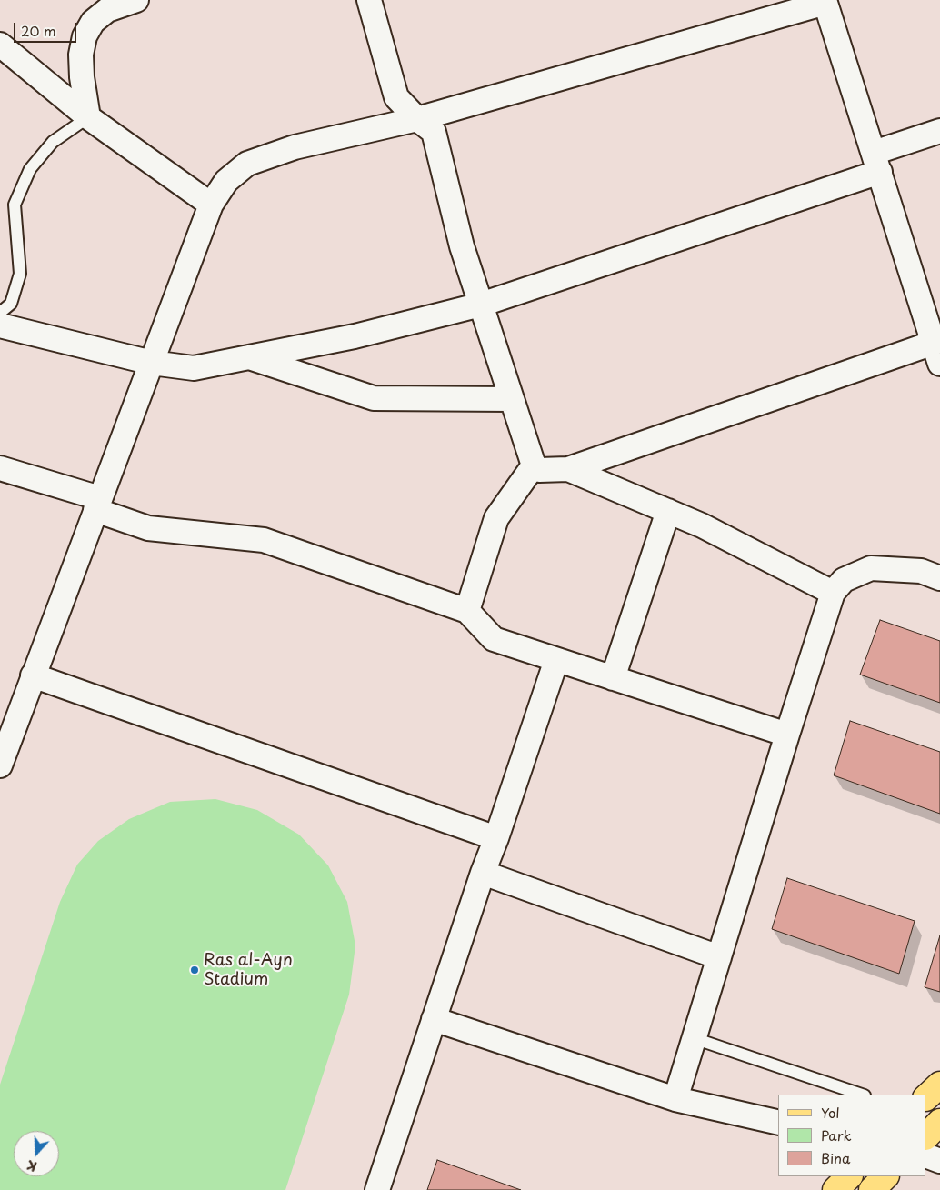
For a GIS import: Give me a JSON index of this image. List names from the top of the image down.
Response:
{
  "places": ["Ras al-Ayn Stadium"],
  "legend": ["Yol", "Park", "Bina"],
  "scale_bar": "20 m",
  "north": "bottom"
}
